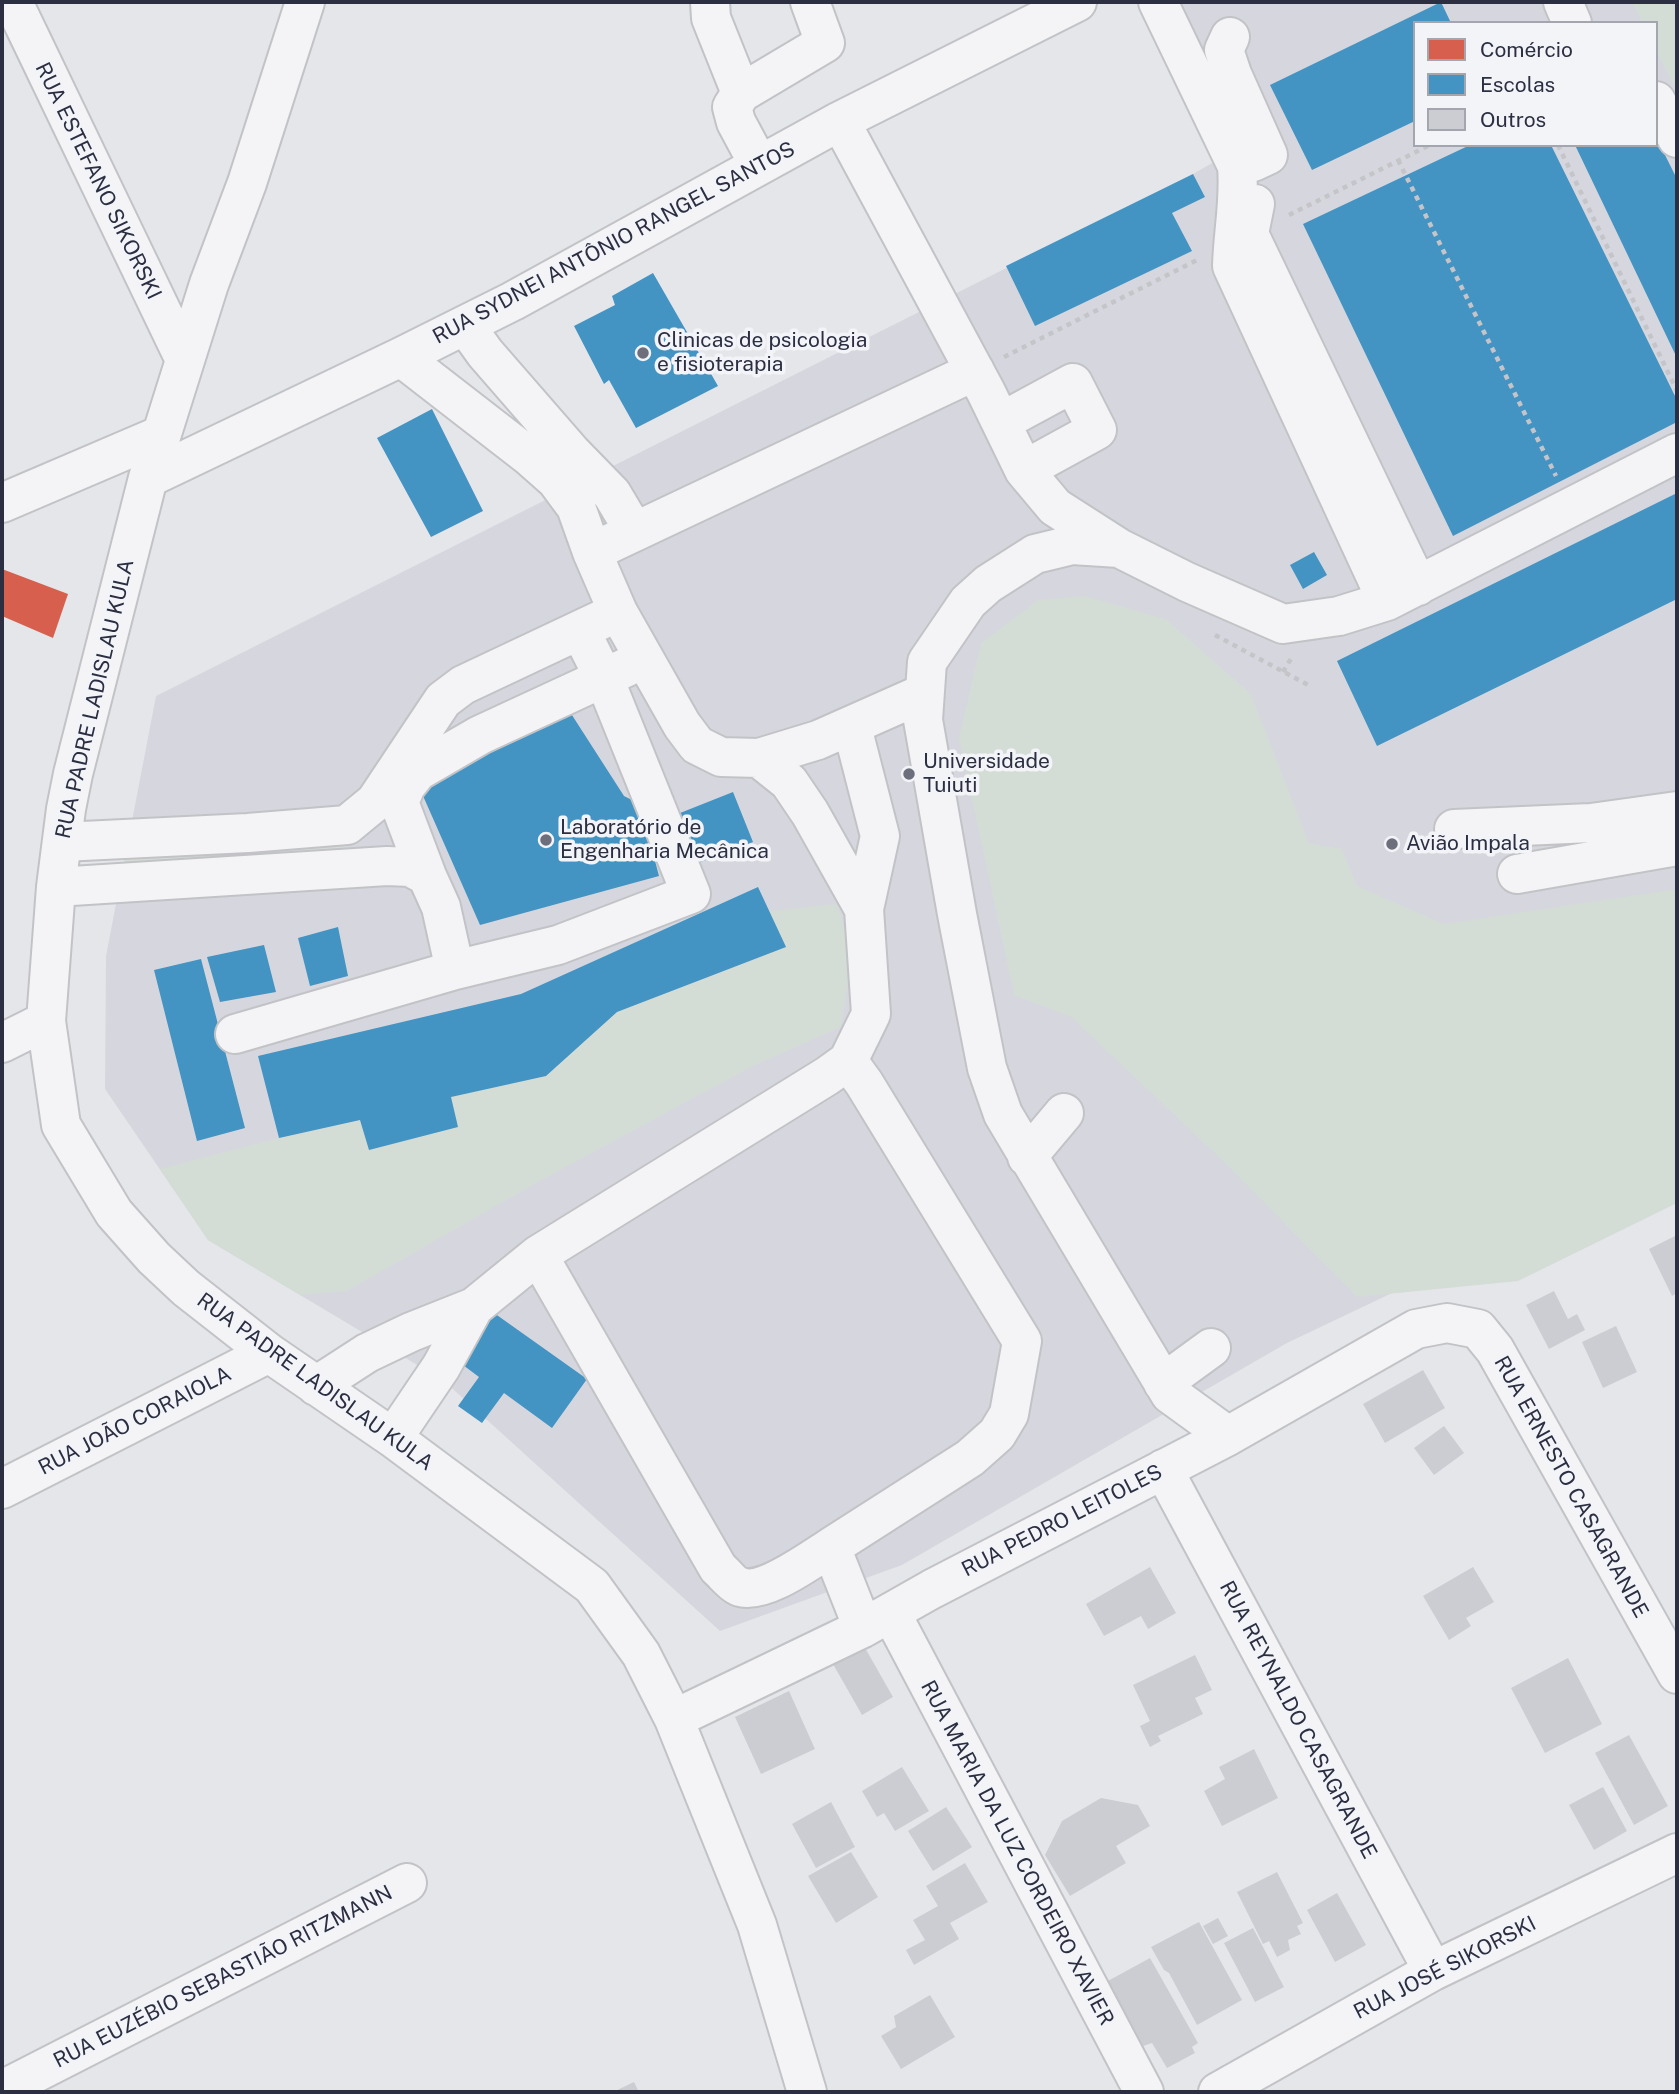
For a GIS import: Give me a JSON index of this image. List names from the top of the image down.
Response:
{
  "streets": {
    "street": [
      "RUA ESTEFANO SIKORSKI",
      "RUA SYDNEI ANTÔNIO RANGEL SANTOS",
      "RUA PADRE LADISLAU KULA",
      "RUA JOÃO CORAIOLA",
      "RUA ERNESTO CASAGRANDE",
      "RUA PEDRO LEITOLES",
      "RUA REYNALDO CASAGRANDE",
      "RUA MARIA DA LUZ CORDEIRO XAVIER",
      "RUA JOSÉ SIKORSKI",
      "RUA EUZÉBIO SEBASTIÃO RITZMANN"
    ]
  },
  "crossings": [
    ["RUA ESTEFANO SIKORSKI", "RUA PADRE LADISLAU KULA"],
    ["RUA SYDNEI ANTÔNIO RANGEL SANTOS", "RUA PADRE LADISLAU KULA"],
    ["RUA PADRE LADISLAU KULA", "RUA JOÃO CORAIOLA"],
    ["RUA PADRE LADISLAU KULA", "RUA PEDRO LEITOLES"],
    ["RUA ERNESTO CASAGRANDE", "RUA PEDRO LEITOLES"],
    ["RUA PEDRO LEITOLES", "RUA REYNALDO CASAGRANDE"],
    ["RUA PEDRO LEITOLES", "RUA MARIA DA LUZ CORDEIRO XAVIER"],
    ["RUA REYNALDO CASAGRANDE", "RUA JOSÉ SIKORSKI"]
  ],
  "places": [
    "Clinicas de psicologia e fisioterapia",
    "Universidade Tuiuti",
    "Laboratório de Engenharia Mecânica",
    "Avião Impala"
  ],
  "legend": ["Comércio", "Escolas", "Outros"]
}
